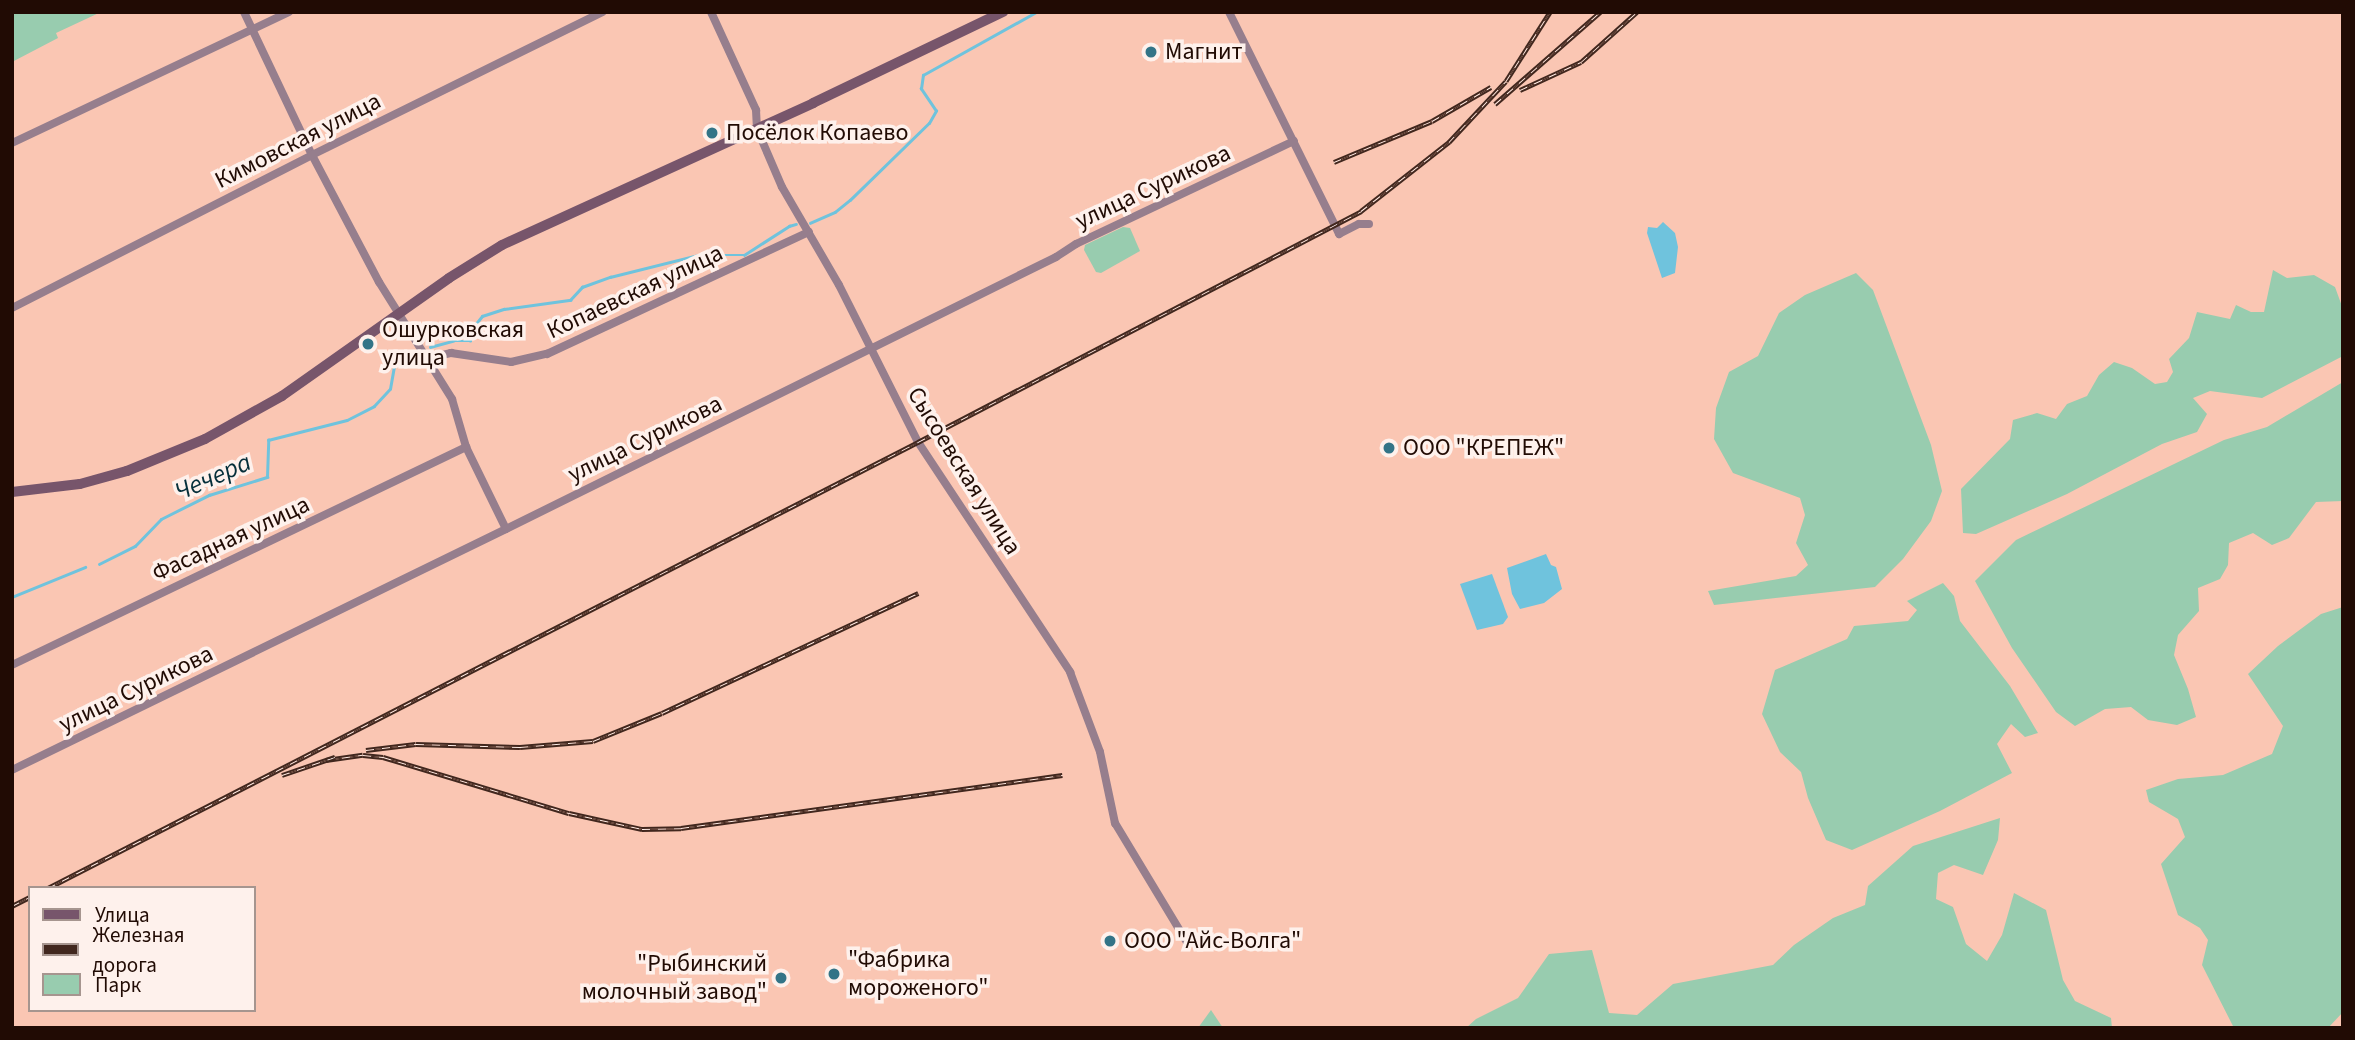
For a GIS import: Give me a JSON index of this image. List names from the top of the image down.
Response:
{
  "streets": {
    "street": [
      "Кимовская улица",
      "улица Сурикова",
      "Копаевская улица",
      "Сысоевская улица",
      "Фасадная улица"
    ]
  },
  "crossings": [
    ["улица Сурикова", "Сысоевская улица"],
    ["Копаевская улица", "Сысоевская улица"]
  ],
  "water": ["Чечера"],
  "places": [
    "Магнит",
    "Посёлок Копаево",
    "Ошурковская улица",
    "ООО \"КРЕПЕЖ\"",
    "ООО \"Айс-Волга\"",
    "\"Фабрика мороженого\"",
    "\"Рыбинский молочный завод\""
  ],
  "legend": ["Улица", "Железная дорога", "Парк"]
}
